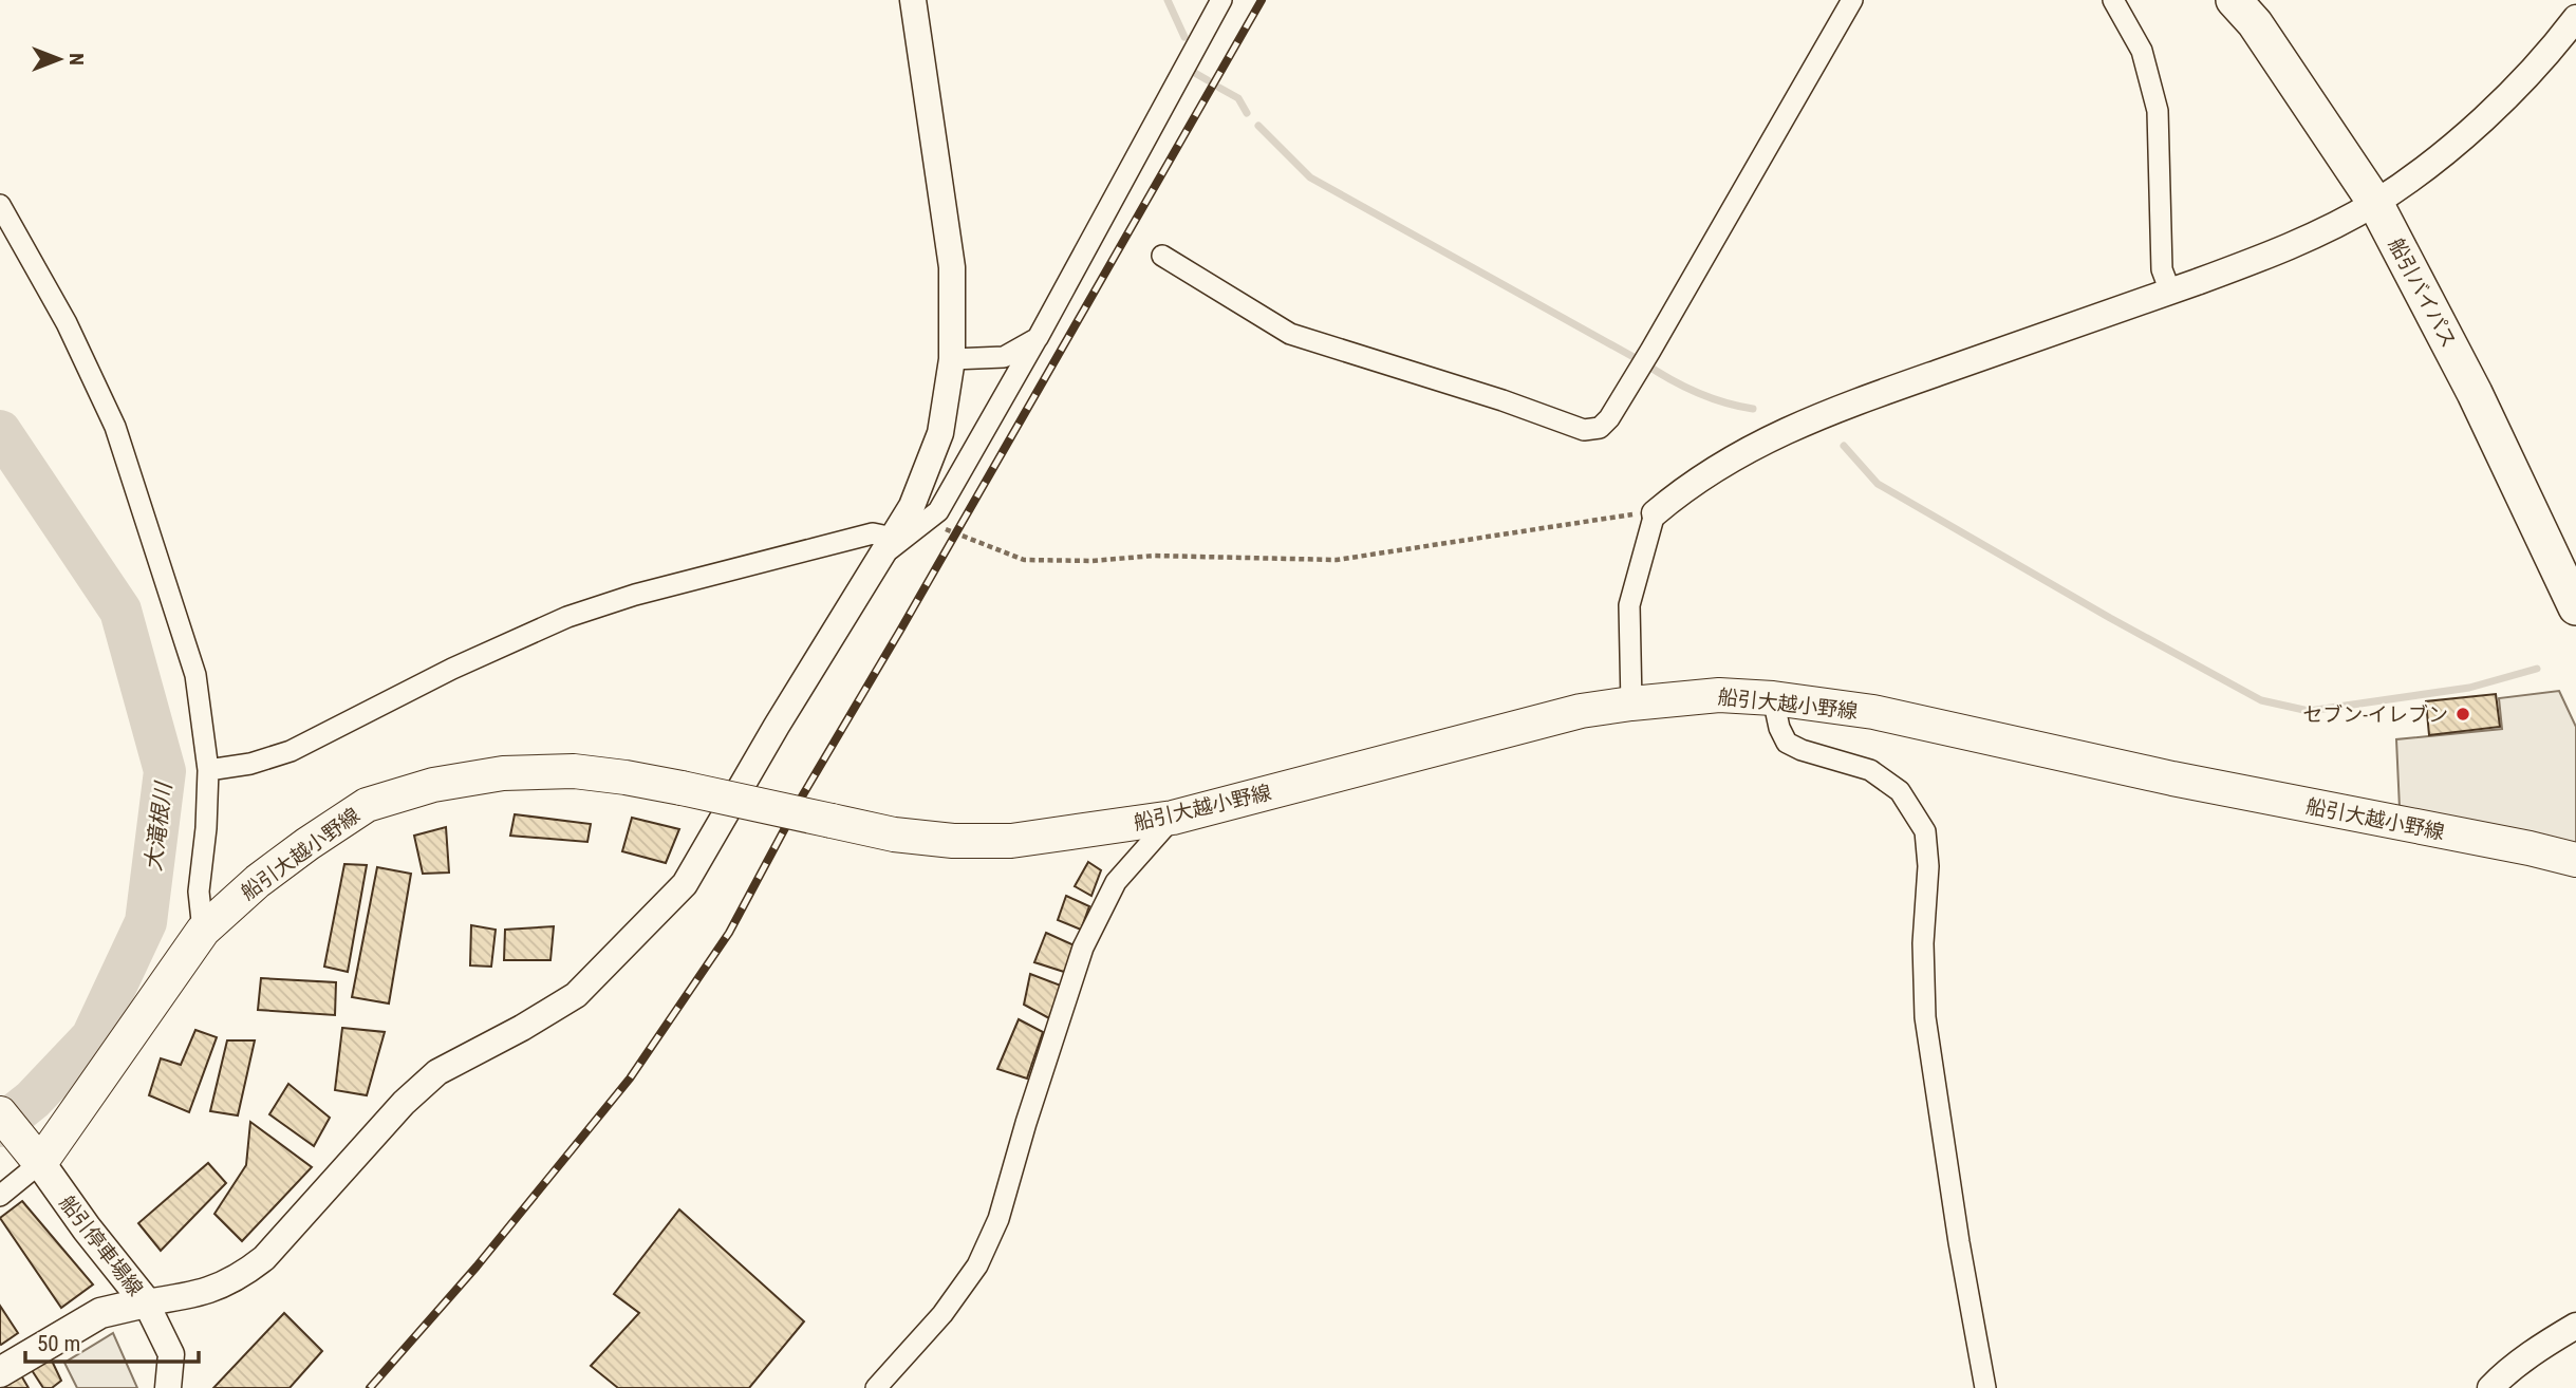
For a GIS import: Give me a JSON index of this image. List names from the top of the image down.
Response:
{
  "streets": {
    "highway": ["船引バイパス"],
    "main road": ["船引大越小野線", "船引停車場線"]
  },
  "crossings": [
    ["船引大越小野線", "船引停車場線"]
  ],
  "water": ["大滝根川"],
  "places": ["セブン-イレブン"],
  "scale_bar": "50 m",
  "north": "right"
}
